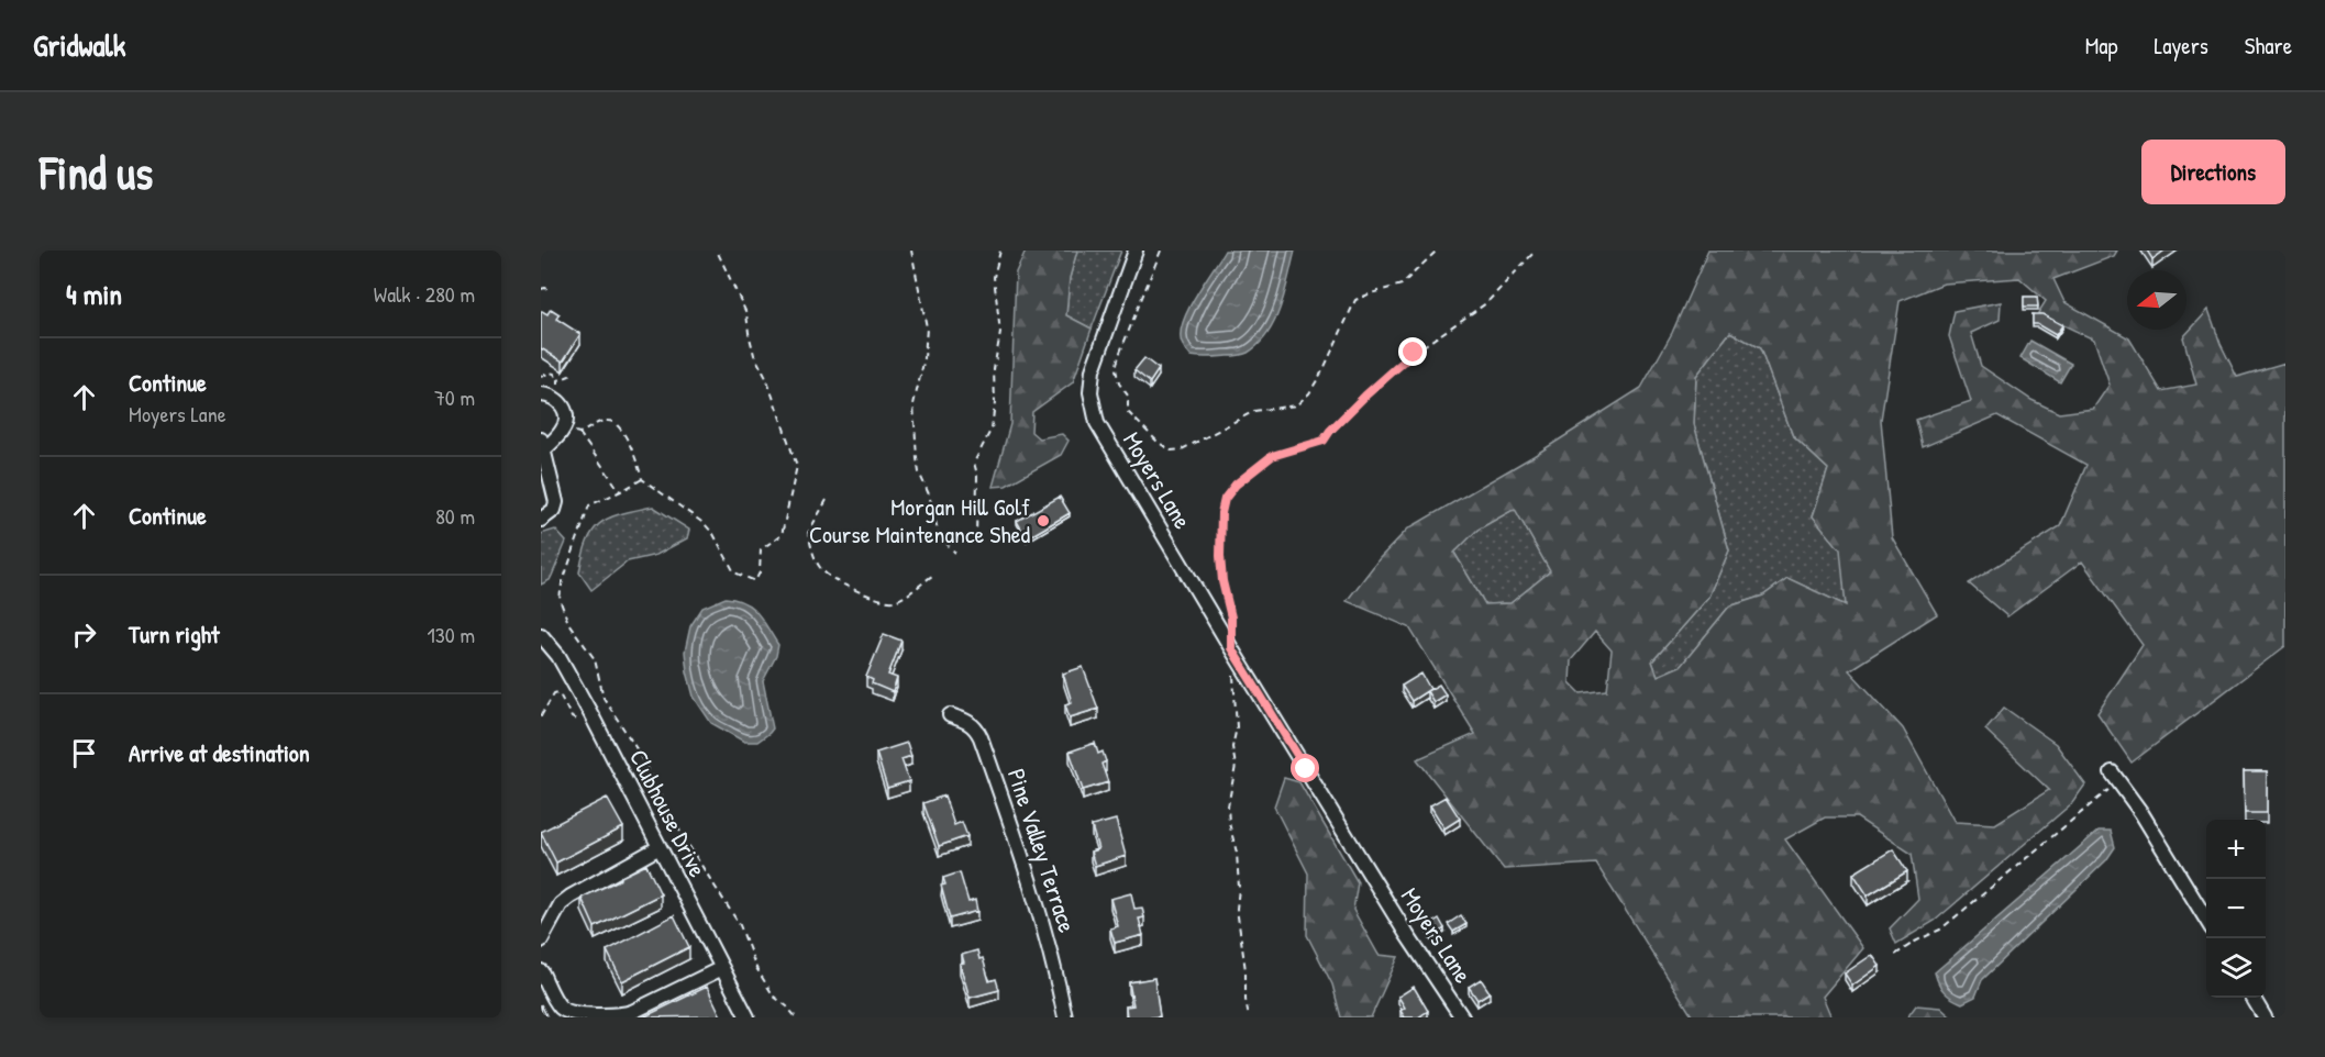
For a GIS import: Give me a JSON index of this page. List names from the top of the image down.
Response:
{
  "streets": {
    "street": ["Moyers Lane", "Clubhouse Drive", "Pine Valley Terrace"]
  },
  "places": ["Morgan Hill Golf Course Maintenance Shed"],
  "north": "left",
  "page": {
    "header": "Gridwalk",
    "nav": ["Map", "Layers", "Share"],
    "buttons": "Directions",
    "title": "Find us",
    "heading": ["4 min", "Walk · 280 m"],
    "list": [
      ["Continue", "Moyers Lane", "70 m"],
      ["Continue", "80 m"],
      ["Turn right", "130 m"],
      "Arrive at destination"
    ],
    "map_buttons": ["+", "−"]
  }
}
